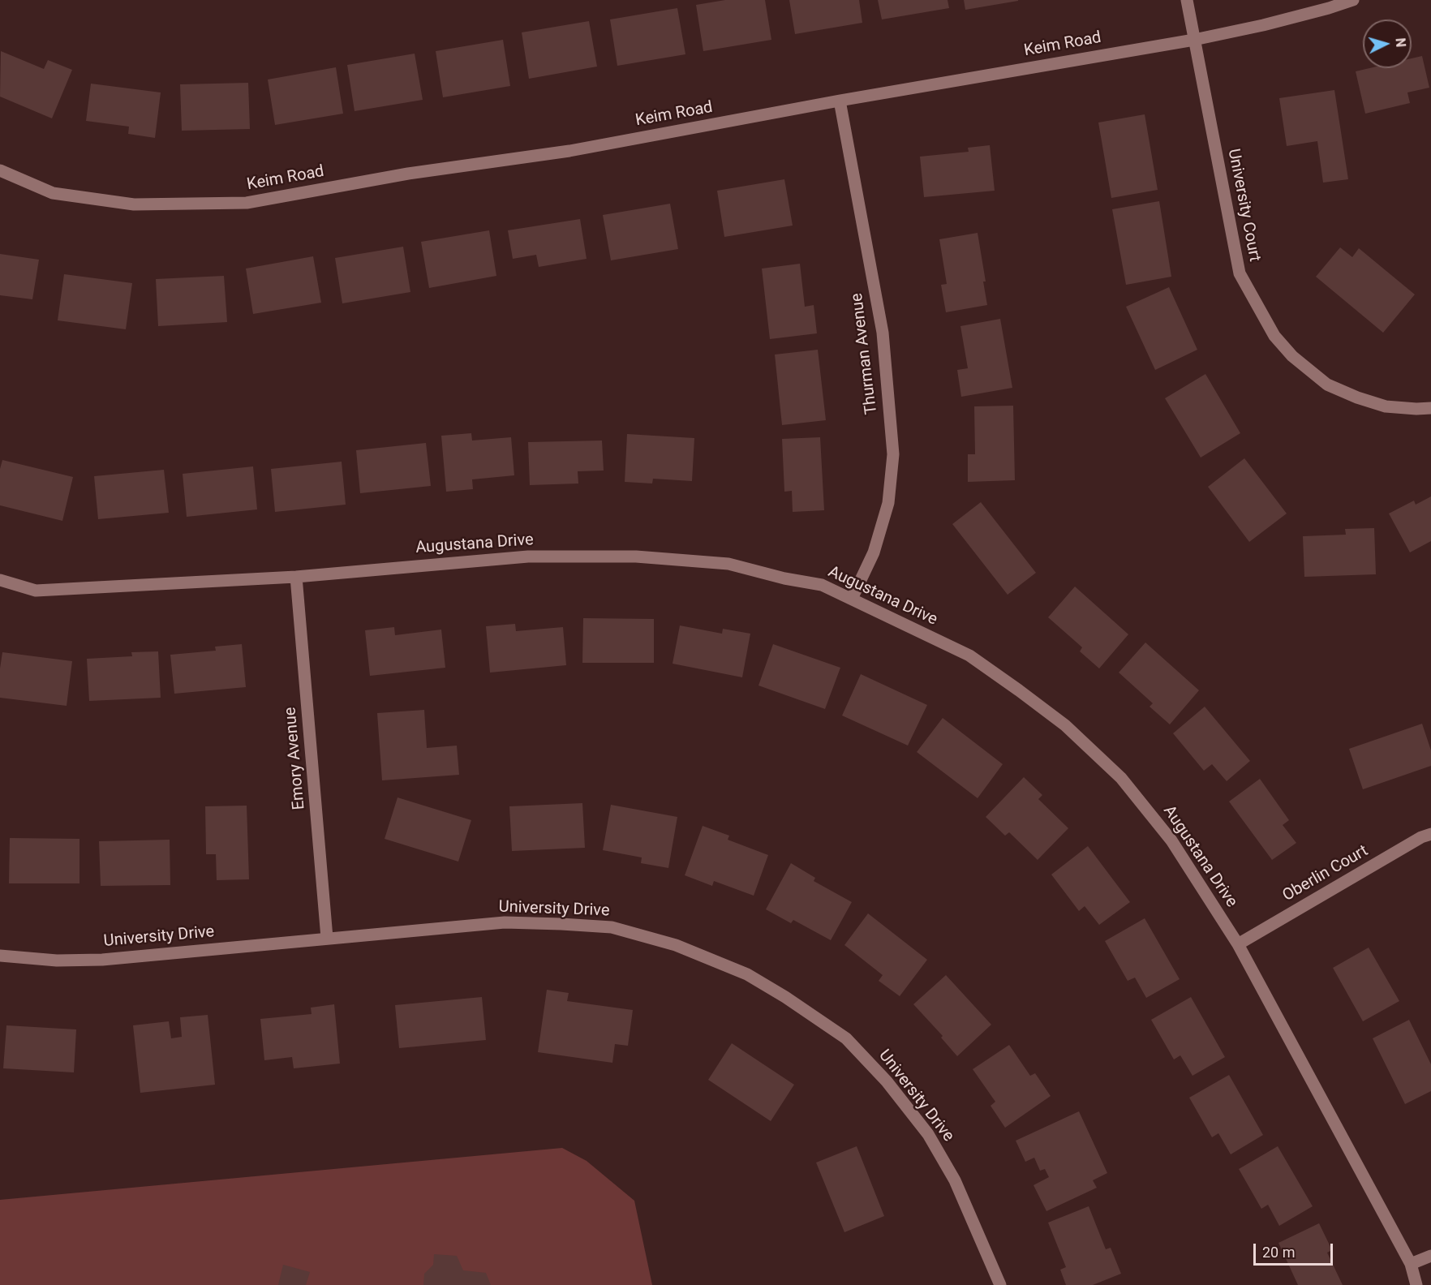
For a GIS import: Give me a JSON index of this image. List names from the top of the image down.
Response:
{
  "streets": {
    "street": [
      "Keim Road",
      "University Court",
      "Thurman Avenue",
      "Augustana Drive",
      "Emory Avenue",
      "Oberlin Court",
      "University Drive"
    ]
  },
  "crossings": [
    ["Keim Road", "University Court"],
    ["Keim Road", "Thurman Avenue"],
    ["Thurman Avenue", "Augustana Drive"],
    ["Augustana Drive", "Emory Avenue"],
    ["Augustana Drive", "Oberlin Court"],
    ["Emory Avenue", "University Drive"]
  ],
  "scale_bar": "20 m",
  "north": "right"
}
